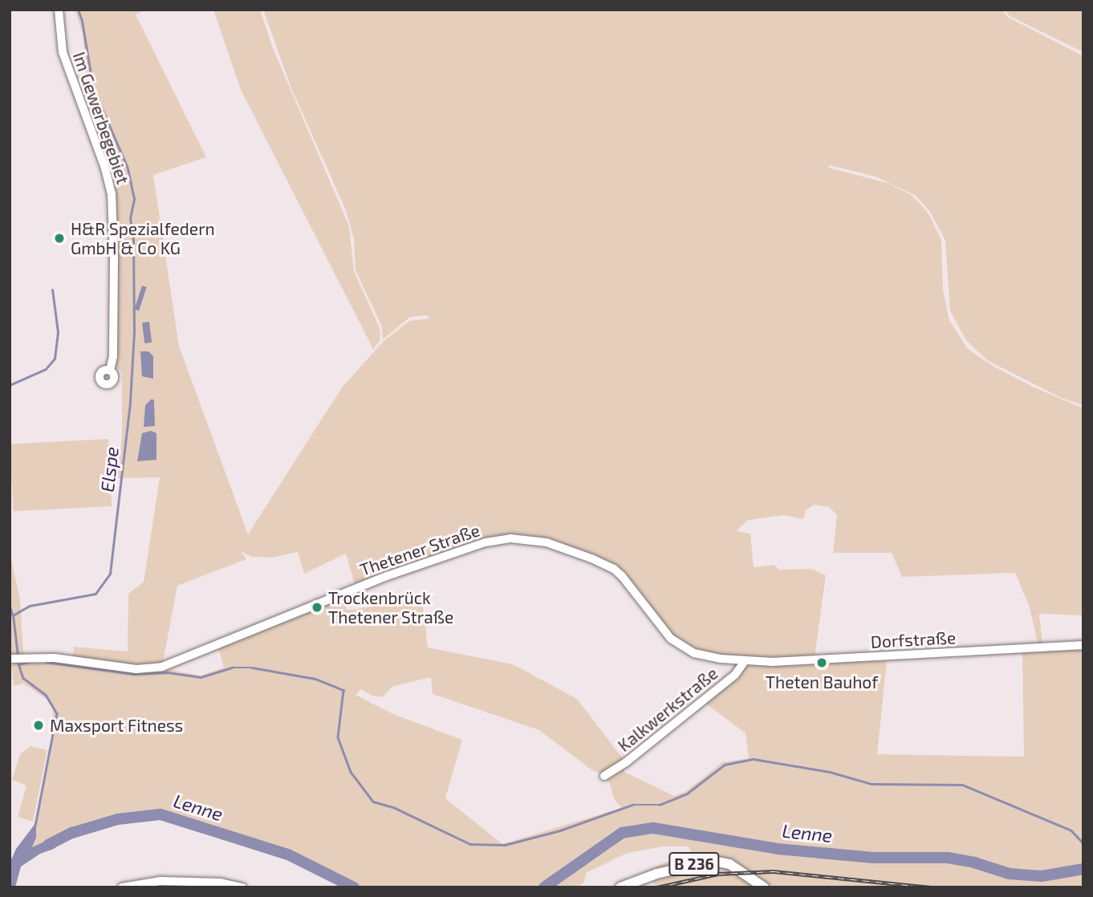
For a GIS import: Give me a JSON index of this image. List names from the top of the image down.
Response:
{
  "streets": {
    "main road": ["B 236"],
    "street": [
      "Im Gewerbegebiet",
      "Thetener Straße",
      "Dorfstraße",
      "Kalkwerkstraße"
    ]
  },
  "crossings": [
    ["Thetener Straße", "Dorfstraße"],
    ["Thetener Straße", "Kalkwerkstraße"],
    ["Dorfstraße", "Kalkwerkstraße"]
  ],
  "water": ["Elspe", "Lenne"],
  "places": [
    "H&R Spezialfedern GmbH & Co KG",
    "Trockenbrück Thetener Straße",
    "Theten Bauhof",
    "Maxsport Fitness"
  ]
}
